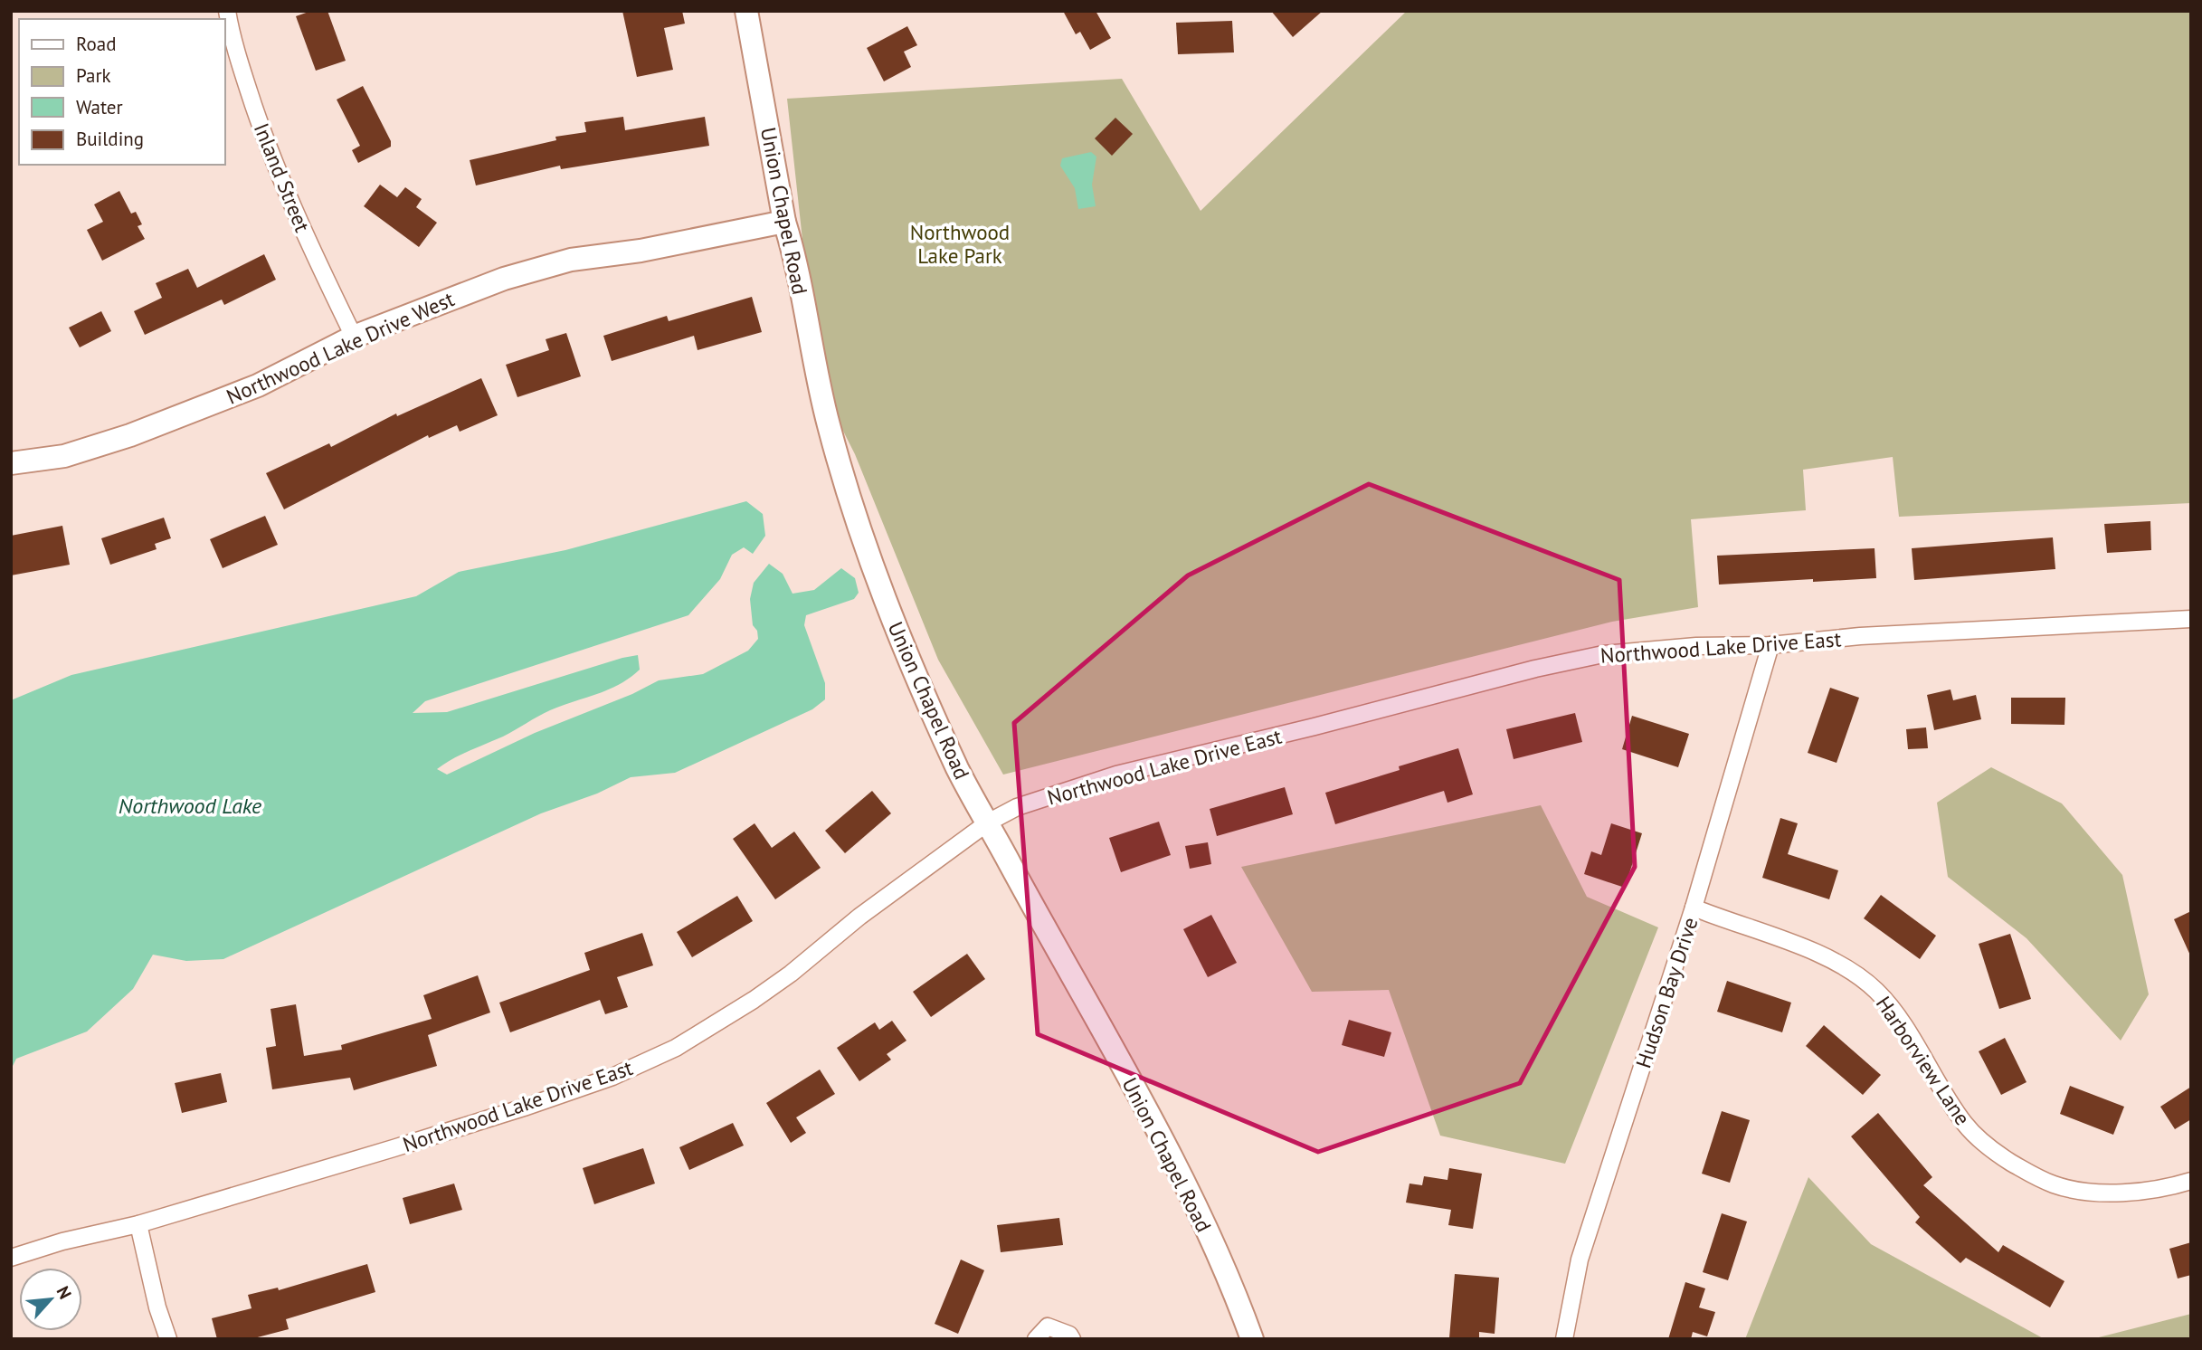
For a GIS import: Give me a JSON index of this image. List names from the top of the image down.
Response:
{
  "streets": {
    "street": [
      "Inland Street",
      "Union Chapel Road",
      "Northwood Lake Drive West",
      "Northwood Lake Drive East",
      "Hudson Bay Drive",
      "Harborview Lane"
    ]
  },
  "crossings": [
    ["Inland Street", "Northwood Lake Drive West"],
    ["Union Chapel Road", "Northwood Lake Drive West"],
    ["Union Chapel Road", "Northwood Lake Drive East"],
    ["Northwood Lake Drive East", "Hudson Bay Drive"],
    ["Hudson Bay Drive", "Harborview Lane"]
  ],
  "water": ["Northwood Lake"],
  "parks": ["Northwood Lake Park"],
  "legend": [
    "Road",
    "Park",
    "Water",
    "Building"
  ],
  "north": "top right"
}
